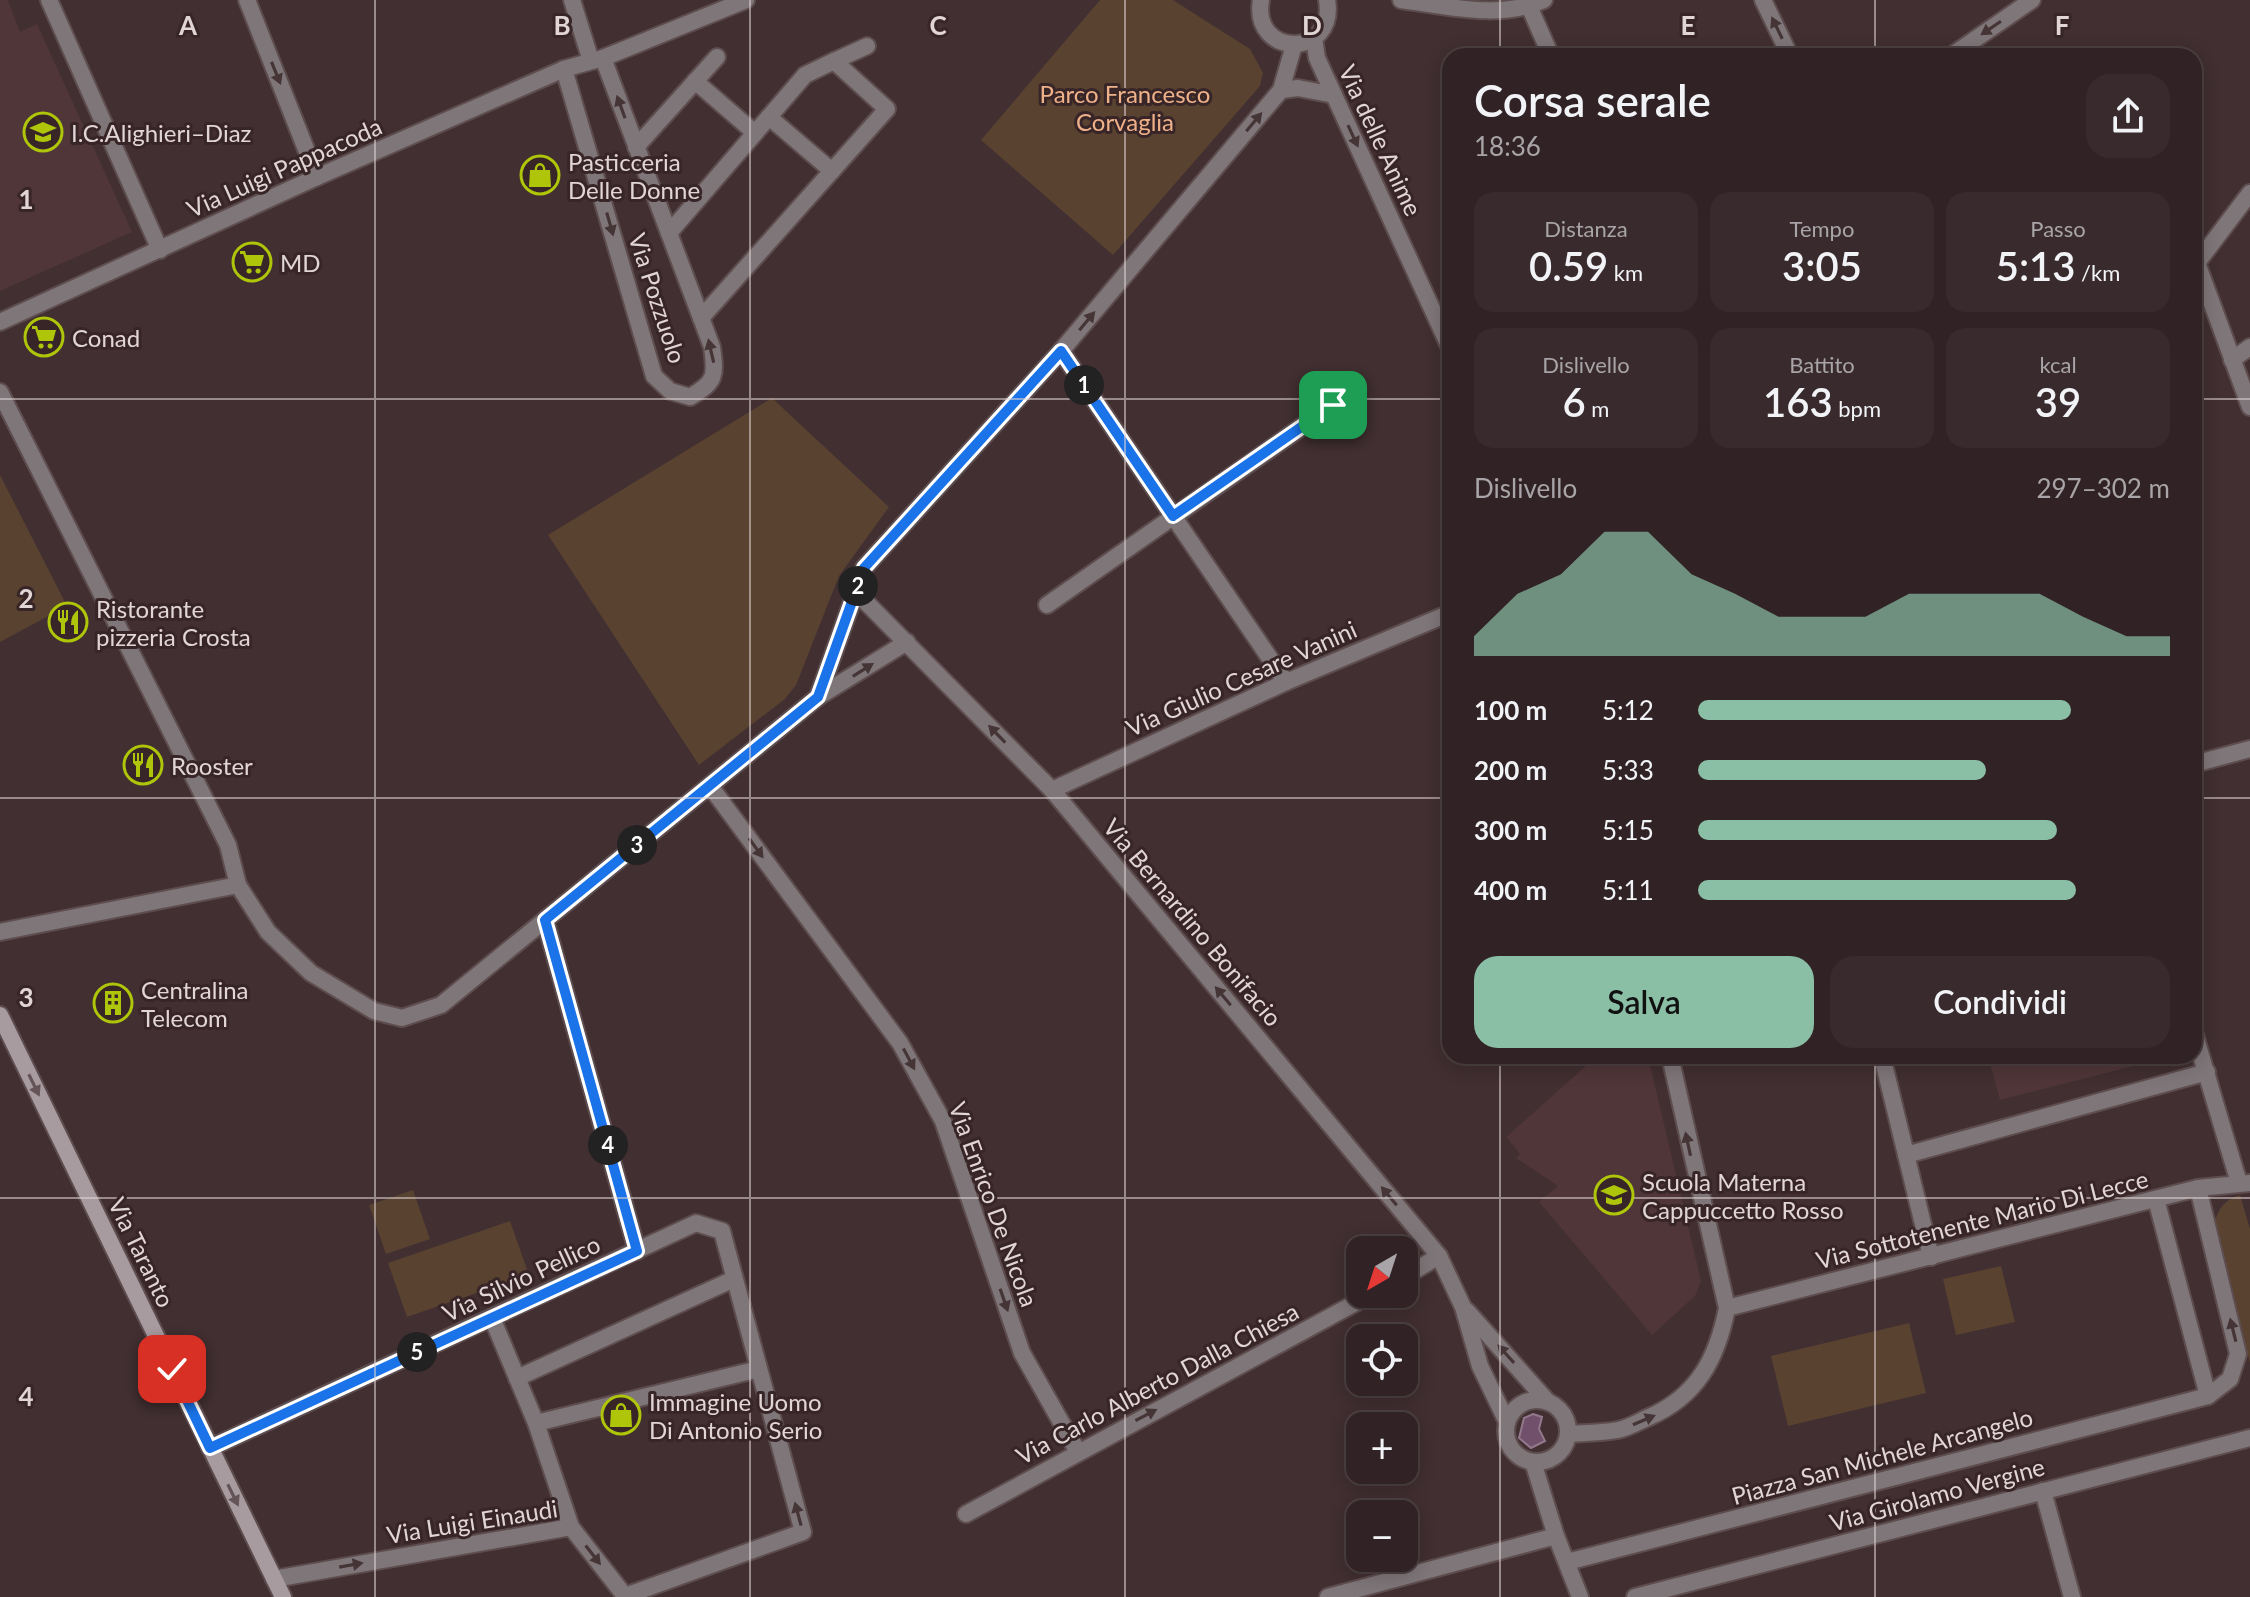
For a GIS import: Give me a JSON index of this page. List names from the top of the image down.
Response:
{
  "streets": {
    "main road": ["Via Taranto"],
    "street": [
      "Via delle Anime",
      "Via Luigi Pappacoda",
      "Via Pozzuolo",
      "Via Giulio Cesare Vanini",
      "Via Bernardino Bonifacio",
      "Via Enrico De Nicola",
      "Via Sottotenente Mario Di Lecce",
      "Via Silvio Pellico",
      "Via Carlo Alberto Dalla Chiesa",
      "Piazza San Michele Arcangelo",
      "Via Girolamo Vergine",
      "Via Luigi Einaudi"
    ]
  },
  "crossings": [
    ["Via Luigi Pappacoda", "Via Pozzuolo"],
    ["Via Giulio Cesare Vanini", "Via Bernardino Bonifacio"],
    ["Via Bernardino Bonifacio", "Piazza San Michele Arcangelo"],
    ["Via Enrico De Nicola", "Via Carlo Alberto Dalla Chiesa"],
    ["Via Taranto", "Via Silvio Pellico"],
    ["Via Taranto", "Via Luigi Einaudi"],
    ["Via Silvio Pellico", "Via Luigi Einaudi"]
  ],
  "one_way": [
    "Via delle Anime",
    "Via Bernardino Bonifacio",
    "Via Enrico De Nicola",
    "Via Taranto",
    "Via Carlo Alberto Dalla Chiesa"
  ],
  "parks": ["Parco Francesco Corvaglia"],
  "places": {
    "school or university": ["I.C.Alighieri–Diaz", "Scuola Materna Cappuccetto Rosso"],
    "shop": ["Pasticceria Delle Donne", "Immagine Uomo Di Antonio Serio"],
    "supermarket": ["MD", "Conad"],
    "restaurant": ["Ristorante pizzeria Crosta", "Rooster"],
    "building": ["Centralina Telecom"]
  },
  "north": "bottom left",
  "page": {
    "heading": ["Corsa serale", "18:36"],
    "stats": [
      ["Distanza", "0.59 km"],
      ["Tempo", "3:05"],
      ["Passo", "5:13 /km"],
      ["Dislivello", "6 m"],
      ["Battito", "163 bpm"],
      ["kcal", "39"]
    ],
    "pins": [
      "1",
      "2",
      "3",
      "4",
      "5"
    ],
    "chart": ["Dislivello", "297–302 m"],
    "list": [
      {
        "name": "100 m",
        "note": "5:12"
      },
      {
        "name": "200 m",
        "note": "5:33"
      },
      {
        "name": "300 m",
        "note": "5:15"
      },
      {
        "name": "400 m",
        "note": "5:11"
      }
    ],
    "buttons": ["Salva", "Condividi"],
    "map_buttons": ["+", "−"]
  },
  "grid": {
    "columns": [
      "A",
      "B",
      "C",
      "D",
      "E",
      "F"
    ],
    "rows": [
      "1",
      "2",
      "3",
      "4"
    ]
  }
}
